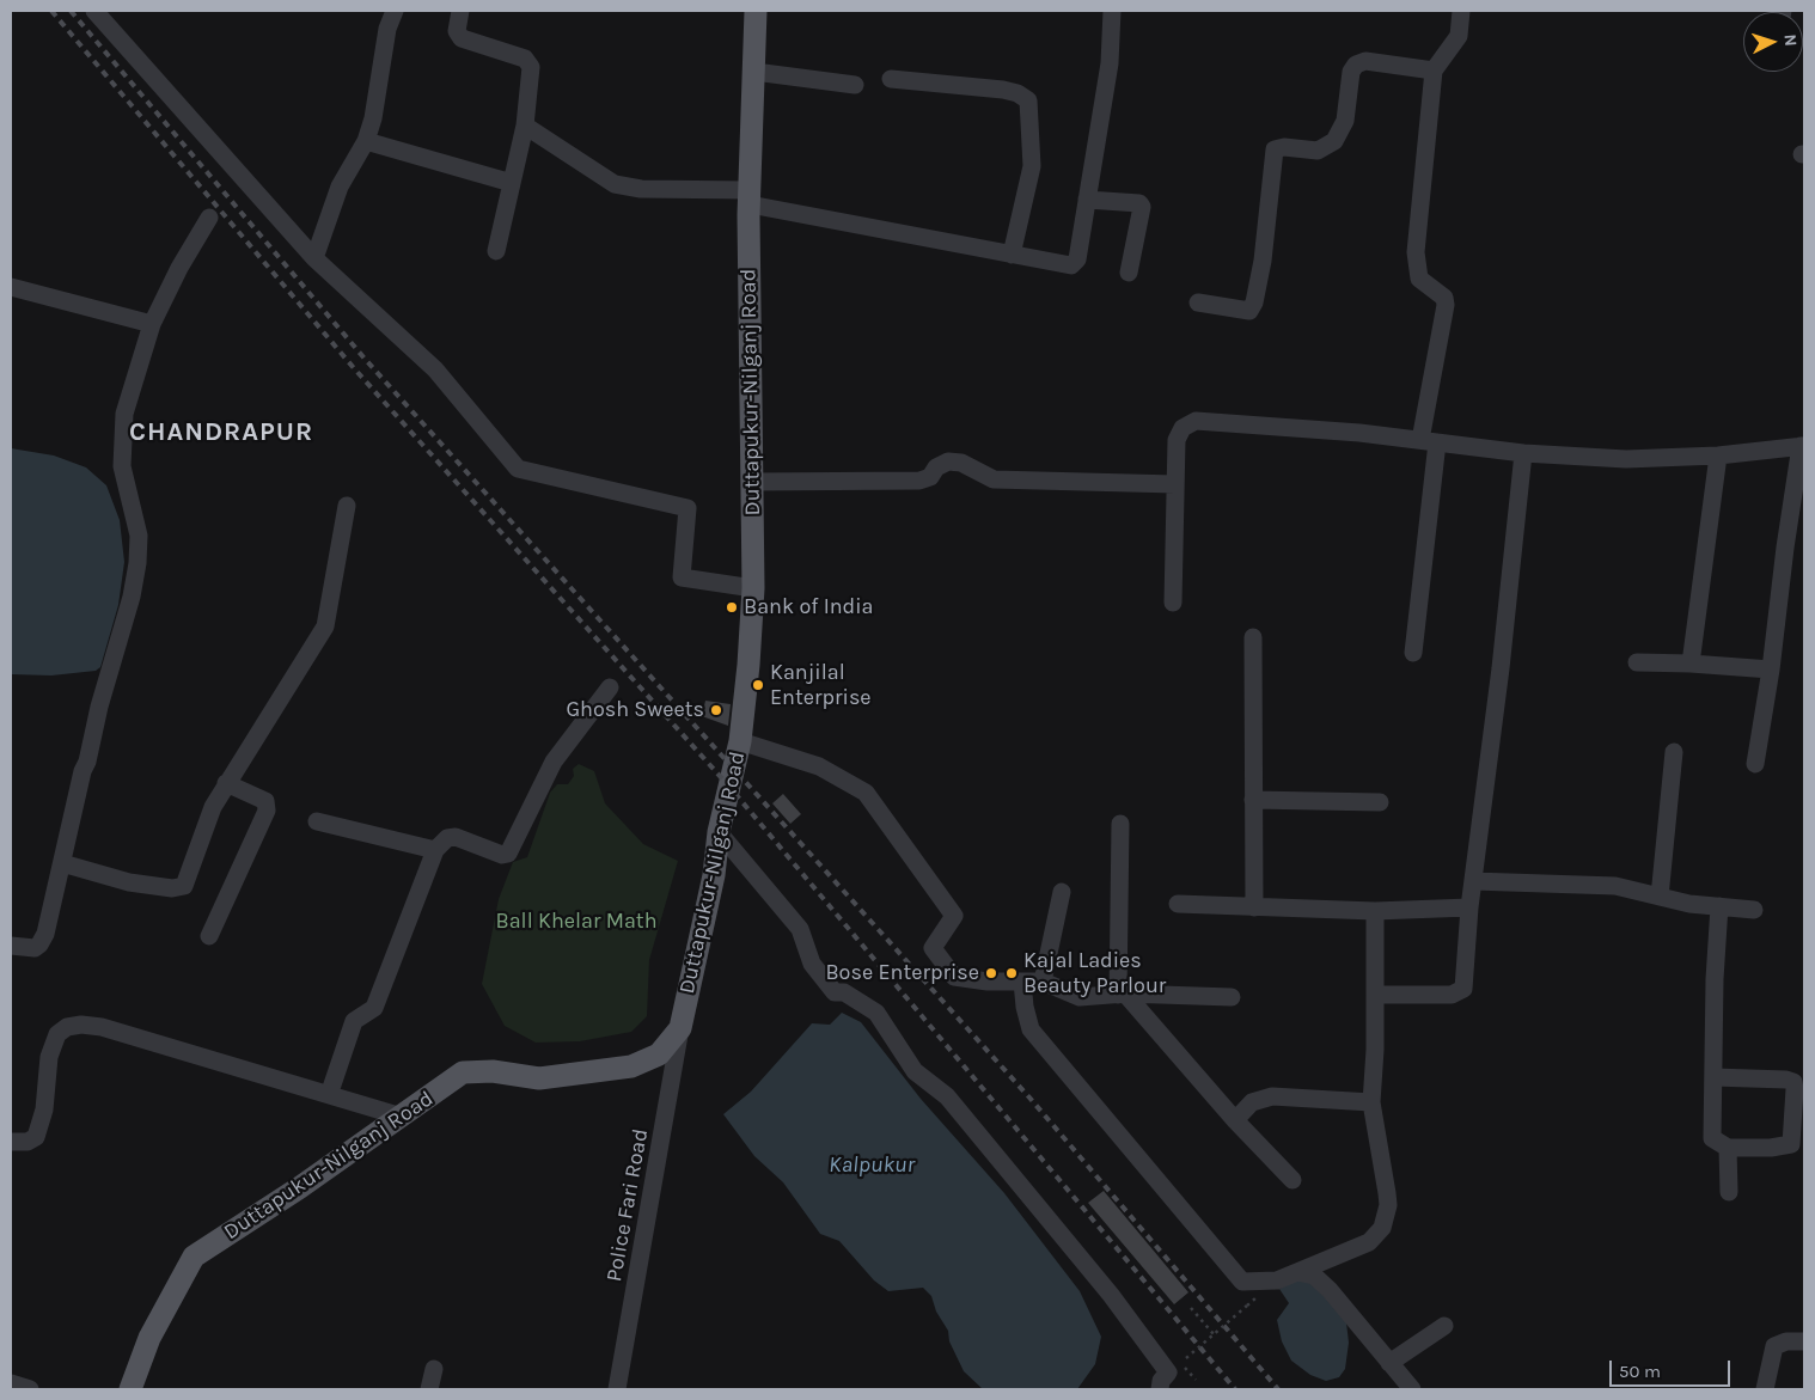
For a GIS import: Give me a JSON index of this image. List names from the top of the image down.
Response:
{
  "streets": {
    "main road": ["Duttapukur-Nilganj Road"],
    "street": ["Police Fari Road"]
  },
  "crossings": [
    ["Duttapukur-Nilganj Road", "Police Fari Road"]
  ],
  "districts": ["CHANDRAPUR"],
  "water": ["Kalpukur"],
  "parks": ["Ball Khelar Math"],
  "places": [
    "Bank of India",
    "Kanjilal Enterprise",
    "Ghosh Sweets",
    "Bose Enterprise",
    "Kajal Ladies Beauty Parlour"
  ],
  "scale_bar": "50 m",
  "north": "right"
}
